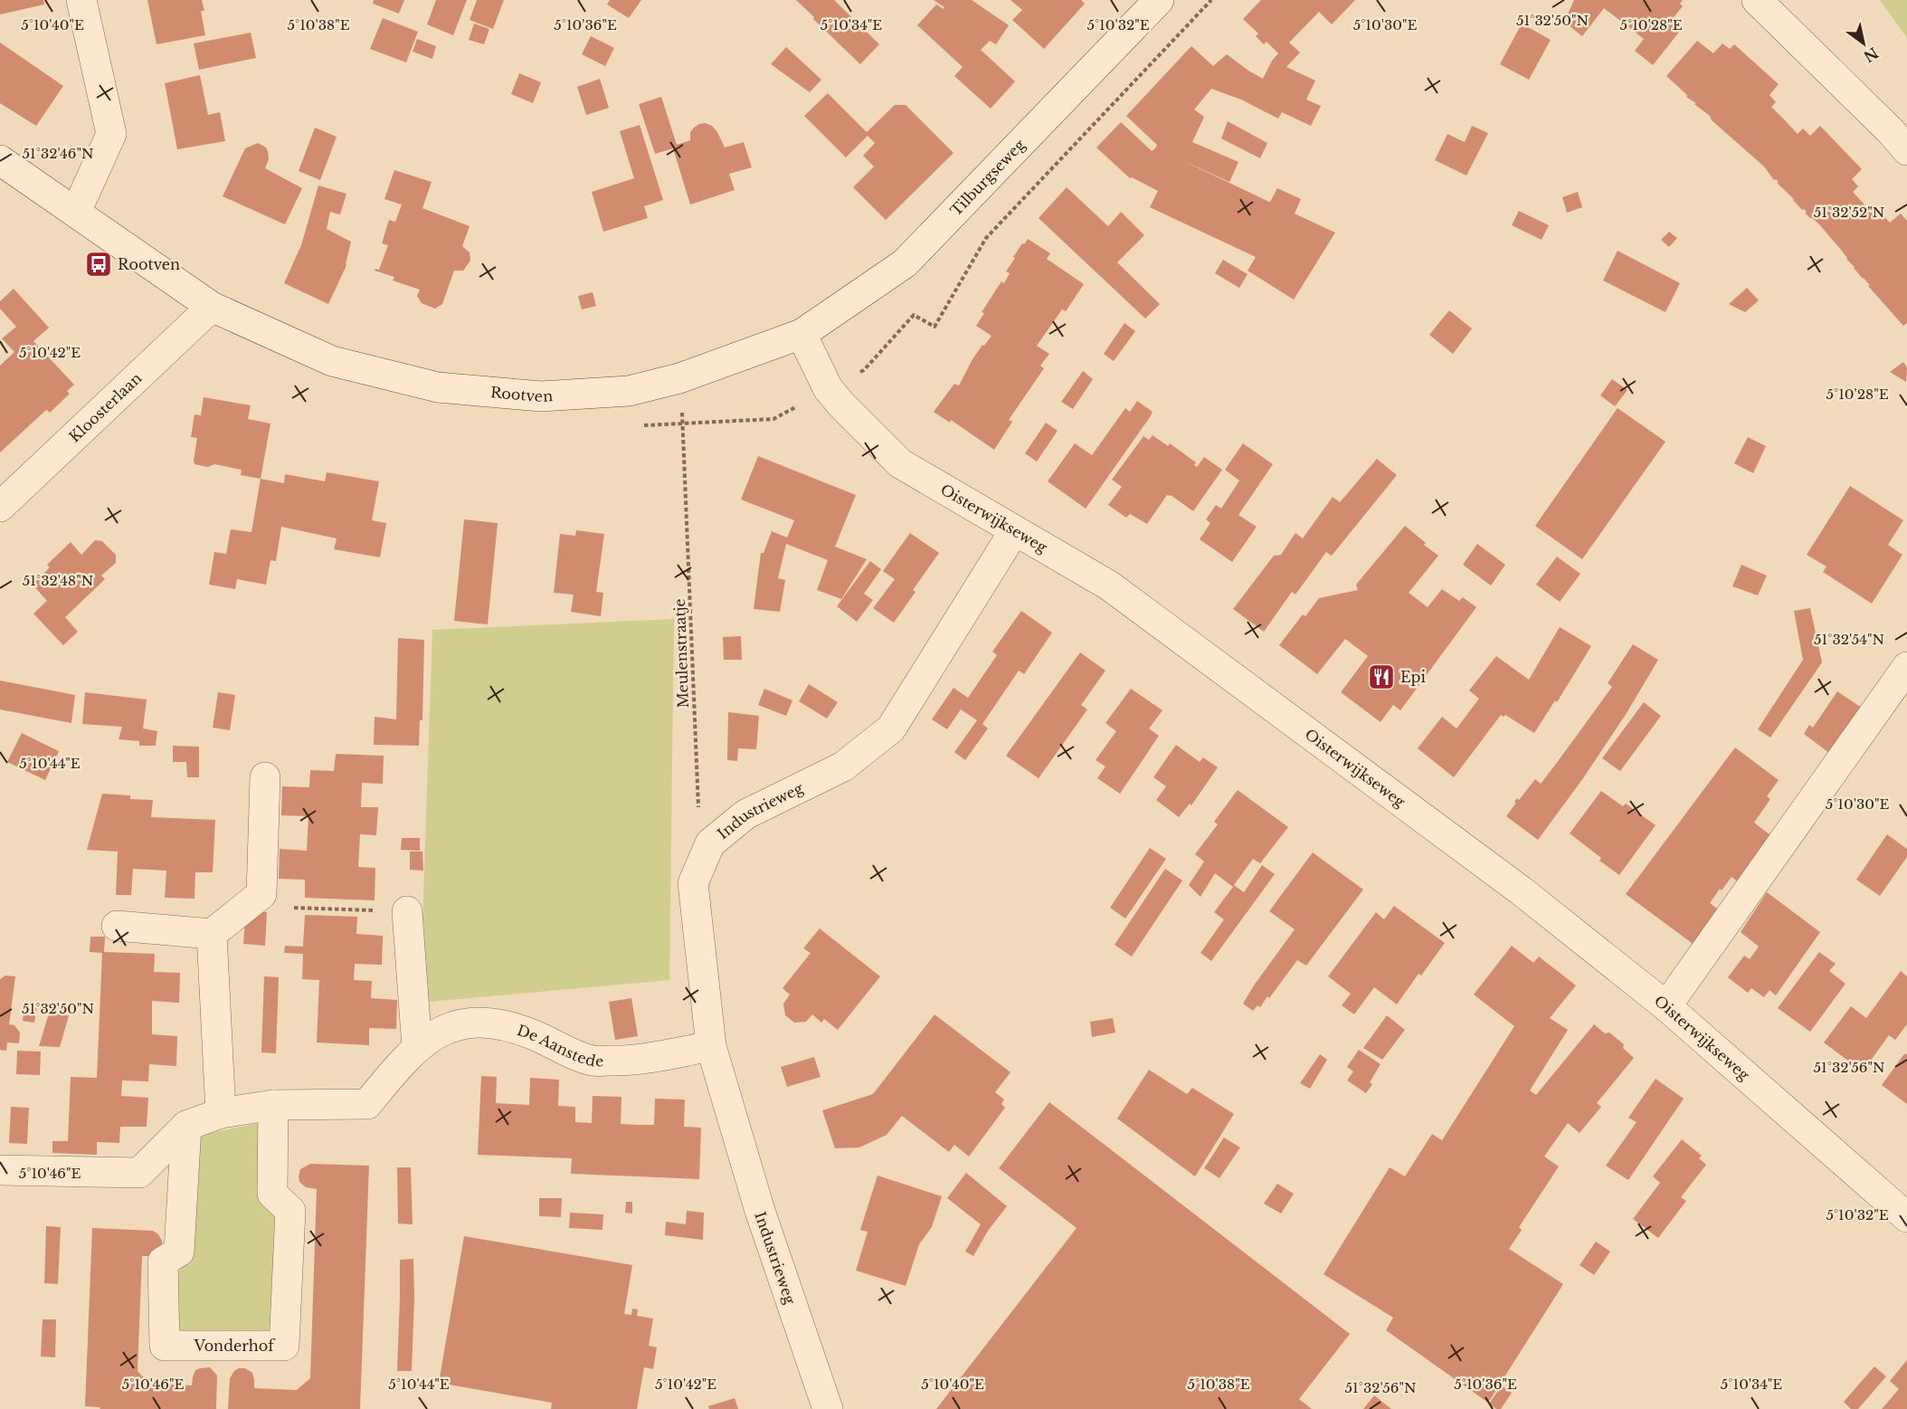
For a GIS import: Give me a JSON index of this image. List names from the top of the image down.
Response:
{
  "streets": {
    "street": [
      "Tilburgseweg",
      "Rootven",
      "Kloosterlaan",
      "Oisterwijkseweg",
      "Industrieweg",
      "De Aanstede",
      "Vonderhof"
    ],
    "path": ["Meulenstraatje"]
  },
  "crossings": [
    ["Tilburgseweg", "Rootven"],
    ["Tilburgseweg", "Oisterwijkseweg"],
    ["Rootven", "Kloosterlaan"],
    ["Rootven", "Oisterwijkseweg"],
    ["Rootven", "Meulenstraatje"],
    ["Oisterwijkseweg", "Industrieweg"],
    ["Industrieweg", "De Aanstede"],
    ["De Aanstede", "Vonderhof"]
  ],
  "places": {
    "bus stop": ["Rootven"],
    "restaurant": ["Epi"]
  },
  "north": "bottom right",
  "coordinates": [
    "51°32'50\"N",
    "5°10'40\"E",
    "5°10'38\"E",
    "5°10'36\"E",
    "5°10'34\"E",
    "5°10'32\"E",
    "5°10'30\"E",
    "5°10'28\"E",
    "51°32'46\"N",
    "51°32'52\"N",
    "5°10'42\"E",
    "51°32'48\"N",
    "51°32'54\"N",
    "5°10'44\"E",
    "51°32'56\"N",
    "5°10'46\"E"
  ]
}
